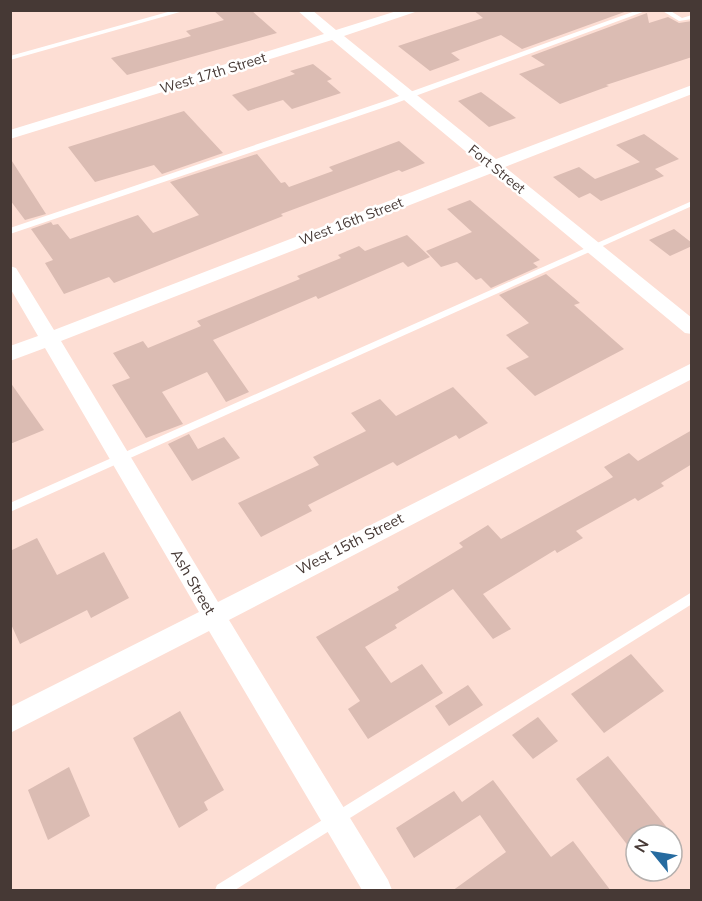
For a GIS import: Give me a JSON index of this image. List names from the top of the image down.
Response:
{
  "streets": {
    "street": [
      "West 17th Street",
      "Fort Street",
      "West 16th Street",
      "West 15th Street",
      "Ash Street"
    ]
  },
  "crossings": [
    ["West 17th Street", "Fort Street"],
    ["Fort Street", "West 16th Street"],
    ["West 16th Street", "Ash Street"],
    ["West 15th Street", "Ash Street"]
  ],
  "north": "top left"
}
